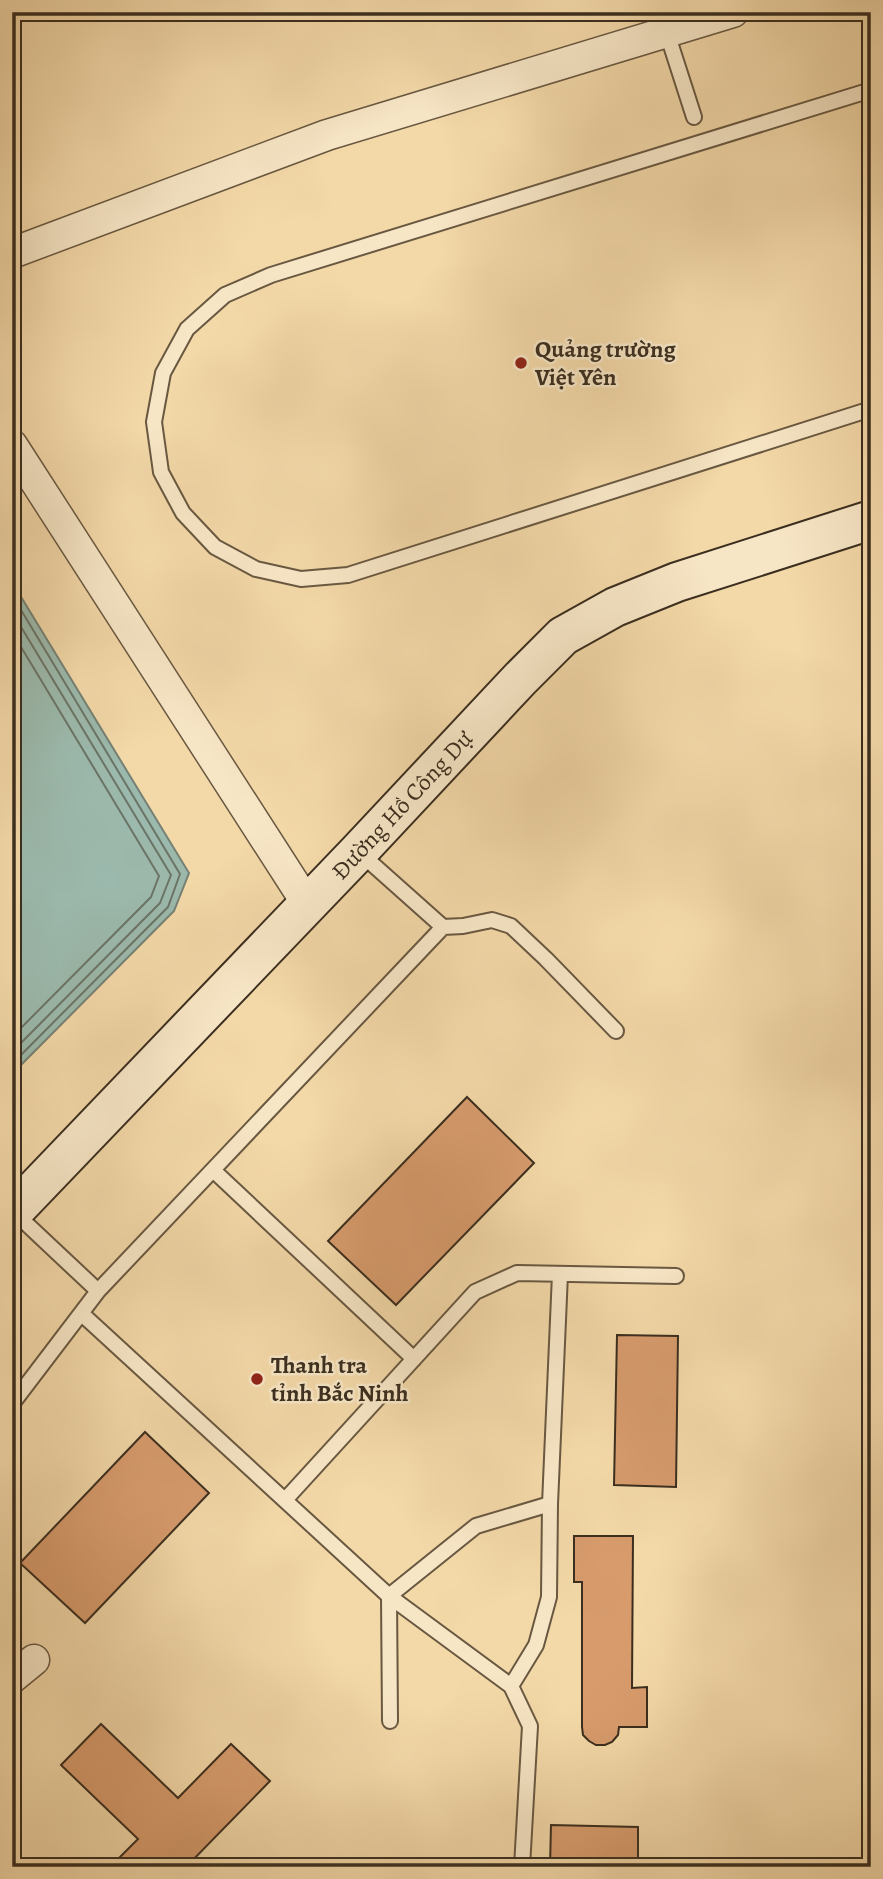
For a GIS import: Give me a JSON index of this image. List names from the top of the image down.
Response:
{
  "streets": {
    "street": ["Đường Hồ Công Dự"]
  },
  "places": ["Quảng trường Việt Yên", "Thanh tra tỉnh Bắc Ninh"]
}
